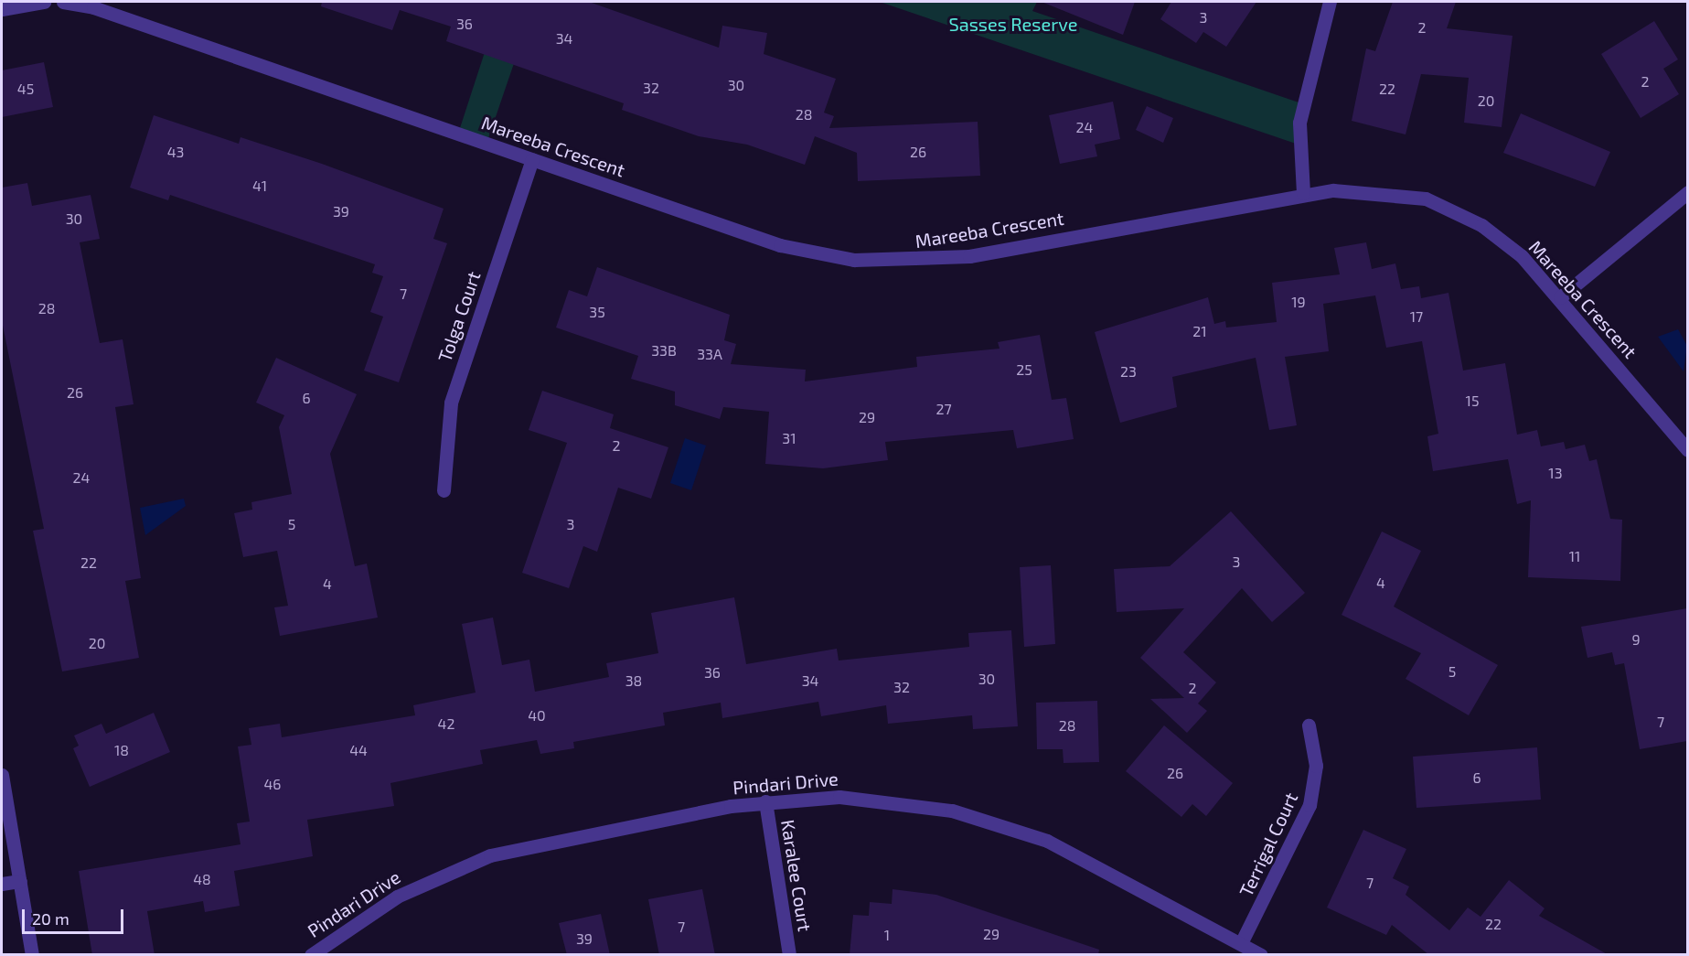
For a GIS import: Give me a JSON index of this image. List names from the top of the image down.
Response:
{
  "streets": {
    "street": [
      "Mareeba Crescent",
      "Tolga Court",
      "Pindari Drive",
      "Terrigal Court",
      "Karalee Court"
    ]
  },
  "crossings": [
    ["Mareeba Crescent", "Tolga Court"],
    ["Pindari Drive", "Terrigal Court"],
    ["Pindari Drive", "Karalee Court"]
  ],
  "parks": ["Sasses Reserve"],
  "house_numbers": [
    "3",
    "36",
    "2",
    "34",
    "2",
    "30",
    "32",
    "45",
    "22",
    "20",
    "28",
    "24",
    "43",
    "26",
    "41",
    "39",
    "30",
    "7",
    "19",
    "28",
    "35",
    "17",
    "21",
    "33B",
    "33A",
    "25",
    "23",
    "26",
    "6",
    "15",
    "27",
    "29",
    "31",
    "2",
    "13",
    "24",
    "5",
    "3",
    "11",
    "3",
    "22",
    "4",
    "4",
    "9",
    "20",
    "5",
    "36",
    "30",
    "38",
    "34",
    "32",
    "2",
    "40",
    "7",
    "42",
    "28",
    "18",
    "44",
    "26",
    "6",
    "46",
    "48",
    "7",
    "22",
    "7",
    "29",
    "1",
    "39"
  ],
  "scale_bar": "20 m"
}
